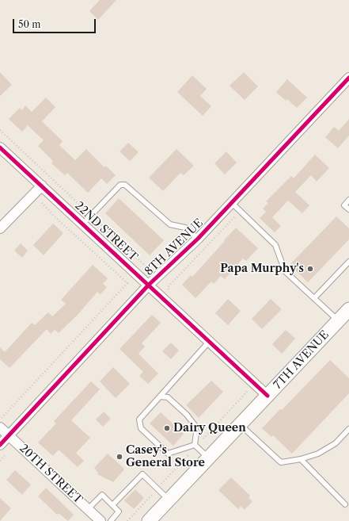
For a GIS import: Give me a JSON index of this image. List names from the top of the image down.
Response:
{
  "streets": {
    "main road": ["7TH AVENUE"],
    "street": ["22ND STREET", "8TH AVENUE", "20TH STREET"]
  },
  "crossings": [
    ["22ND STREET", "8TH AVENUE"],
    ["22ND STREET", "7TH AVENUE"],
    ["8TH AVENUE", "20TH STREET"]
  ],
  "places": ["Papa Murphy's", "Dairy Queen", "Casey's General Store"],
  "scale_bar": "50 m"
}
